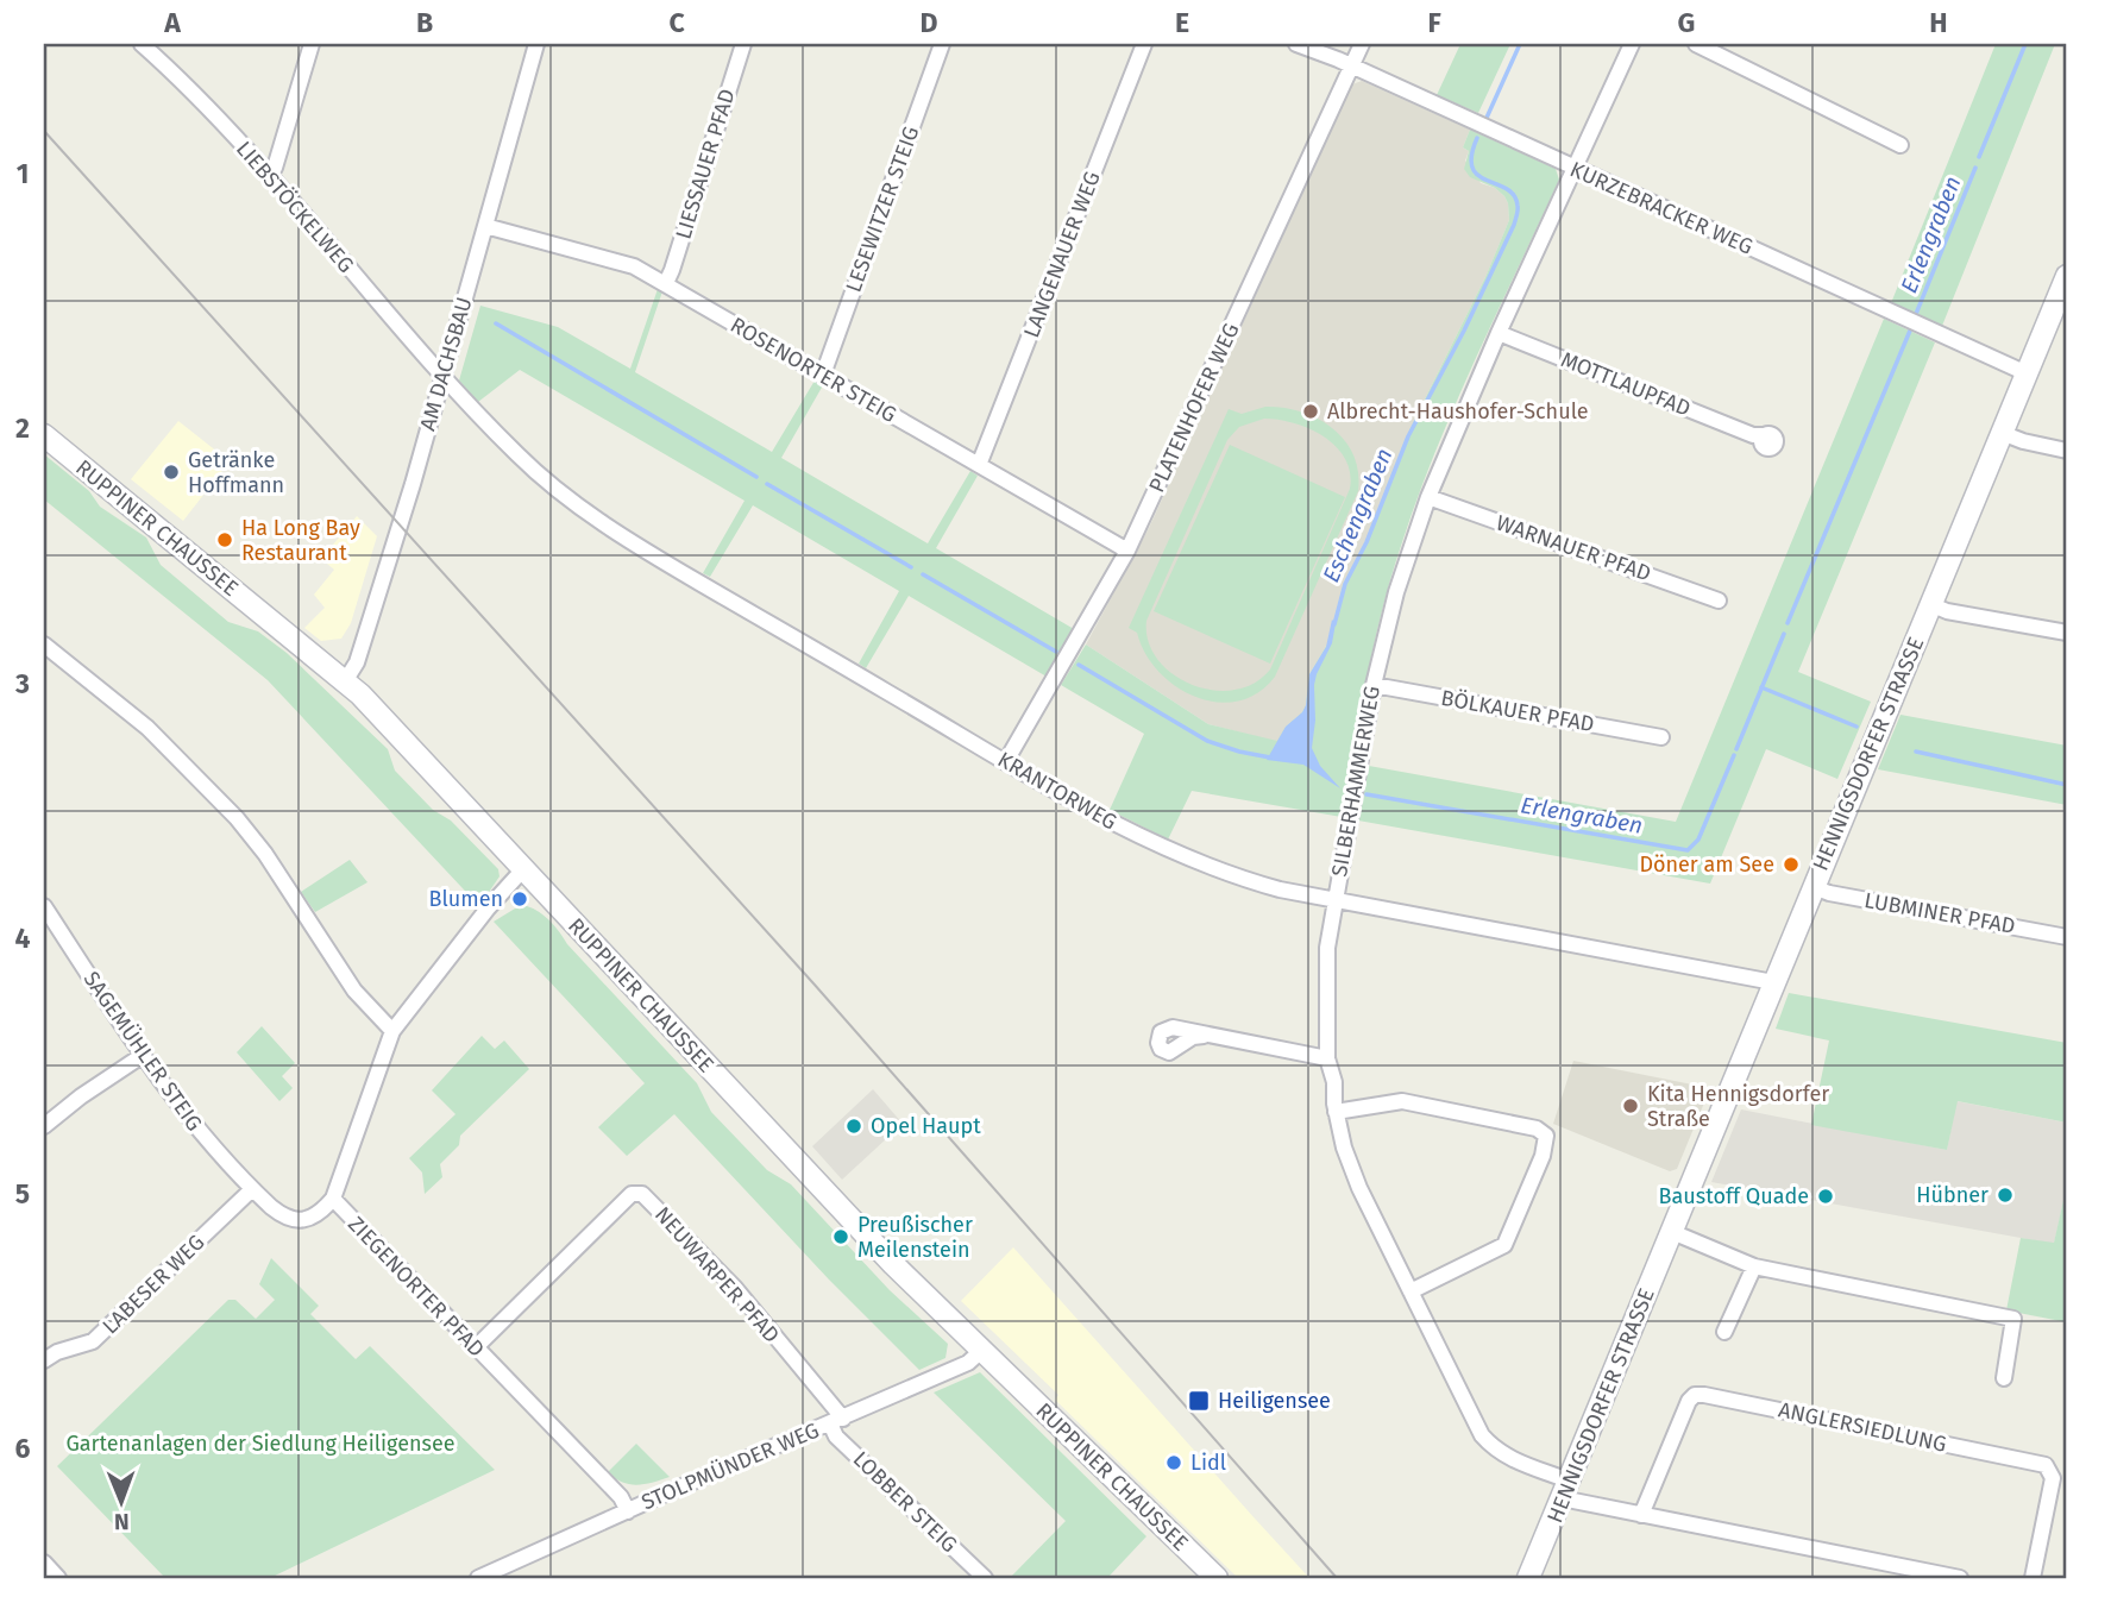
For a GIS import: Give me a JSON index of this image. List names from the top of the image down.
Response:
{
  "streets": {
    "main road": ["RUPPINER CHAUSSEE", "HENNIGSDORFER STRASSE"],
    "street": [
      "LIESSAUER PFAD",
      "LIEBSTÖCKELWEG",
      "KURZEBRACKER WEG",
      "LESEWITZER STEIG",
      "LANGENAUER WEG",
      "AM DACHSBAU",
      "ROSENORTER STEIG",
      "MOTTLAUPFAD",
      "PLATENHOFER WEG",
      "WARNAUER PFAD",
      "BÖLKAUER PFAD",
      "SILBERHAMMERWEG",
      "KRANTORWEG",
      "LUBMINER PFAD",
      "SAGEMÜHLER STEIG",
      "NEUWARPER PFAD",
      "LABESER WEG",
      "ZIEGENORTER PFAD",
      "ANGLERSIEDLUNG",
      "STOLPMÜNDER WEG",
      "LOBBER STEIG"
    ]
  },
  "crossings": [
    ["LIESSAUER PFAD", "ROSENORTER STEIG"],
    ["LIEBSTÖCKELWEG", "AM DACHSBAU"],
    ["LIEBSTÖCKELWEG", "KRANTORWEG"],
    ["KURZEBRACKER WEG", "PLATENHOFER WEG"],
    ["KURZEBRACKER WEG", "HENNIGSDORFER STRASSE"],
    ["KURZEBRACKER WEG", "SILBERHAMMERWEG"],
    ["LESEWITZER STEIG", "ROSENORTER STEIG"],
    ["LANGENAUER WEG", "ROSENORTER STEIG"],
    ["AM DACHSBAU", "ROSENORTER STEIG"],
    ["AM DACHSBAU", "RUPPINER CHAUSSEE"],
    ["AM DACHSBAU", "KRANTORWEG"],
    ["ROSENORTER STEIG", "PLATENHOFER WEG"],
    ["MOTTLAUPFAD", "SILBERHAMMERWEG"],
    ["PLATENHOFER WEG", "KRANTORWEG"],
    ["RUPPINER CHAUSSEE", "ZIEGENORTER PFAD"],
    ["RUPPINER CHAUSSEE", "STOLPMÜNDER WEG"],
    ["WARNAUER PFAD", "SILBERHAMMERWEG"],
    ["BÖLKAUER PFAD", "SILBERHAMMERWEG"],
    ["HENNIGSDORFER STRASSE", "SILBERHAMMERWEG"],
    ["HENNIGSDORFER STRASSE", "KRANTORWEG"],
    ["HENNIGSDORFER STRASSE", "LUBMINER PFAD"],
    ["SILBERHAMMERWEG", "KRANTORWEG"],
    ["SAGEMÜHLER STEIG", "LABESER WEG"],
    ["SAGEMÜHLER STEIG", "ZIEGENORTER PFAD"],
    ["NEUWARPER PFAD", "ZIEGENORTER PFAD"],
    ["NEUWARPER PFAD", "STOLPMÜNDER WEG"],
    ["NEUWARPER PFAD", "LOBBER STEIG"],
    ["ZIEGENORTER PFAD", "STOLPMÜNDER WEG"],
    ["STOLPMÜNDER WEG", "LOBBER STEIG"]
  ],
  "water": ["Erlengraben", "Eschengraben"],
  "parks": ["Gartenanlagen der Siedlung Heiligensee"],
  "places": {
    "other": [
      "Albrecht-Haushofer-Schule",
      "Getränke Hoffmann",
      "Ha Long Bay Restaurant",
      "Döner am See",
      "Blumen",
      "Kita Hennigsdorfer Straße",
      "Opel Haupt",
      "Hübner",
      "Baustoff Quade",
      "Preußischer Meilenstein",
      "Lidl"
    ],
    "transit": ["Heiligensee"]
  },
  "north": "bottom",
  "grid": {
    "columns": [
      "A",
      "B",
      "C",
      "D",
      "E",
      "F",
      "G",
      "H"
    ],
    "rows": [
      "1",
      "2",
      "3",
      "4",
      "5",
      "6"
    ]
  }
}
